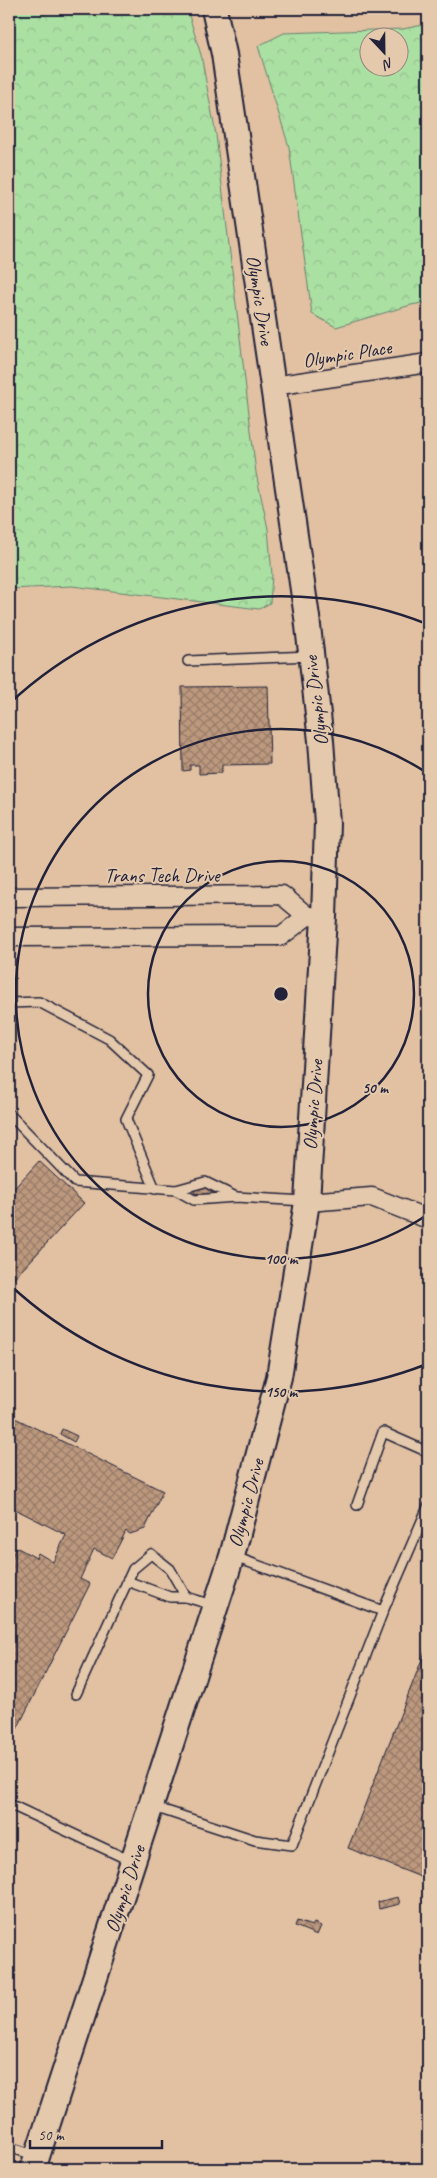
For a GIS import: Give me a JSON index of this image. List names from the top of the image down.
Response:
{
  "streets": {
    "street": ["Olympic Drive", "Olympic Place", "Trans Tech Drive"]
  },
  "crossings": [
    ["Olympic Drive", "Olympic Place"],
    ["Olympic Drive", "Trans Tech Drive"]
  ],
  "scale_bar": "50 m",
  "north": "bottom",
  "rings": ["50 m", "100 m", "150 m"]
}
